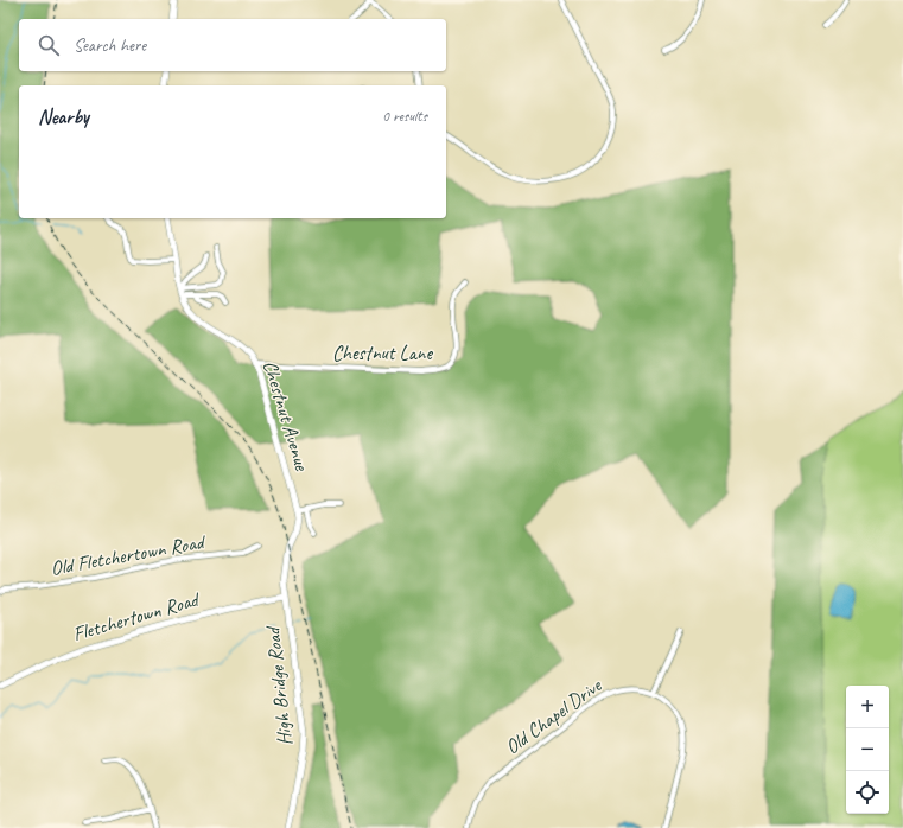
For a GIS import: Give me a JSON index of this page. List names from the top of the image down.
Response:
{
  "streets": {
    "street": [
      "Chestnut Lane",
      "Chestnut Avenue",
      "Old Fletchertown Road",
      "Fletchertown Road",
      "High Bridge Road",
      "Old Chapel Drive"
    ]
  },
  "crossings": [
    ["Chestnut Lane", "Chestnut Avenue"],
    ["Chestnut Avenue", "Fletchertown Road"],
    ["Chestnut Avenue", "High Bridge Road"],
    ["Fletchertown Road", "High Bridge Road"]
  ],
  "page": {
    "search": "Search here",
    "heading": ["Nearby", "0 results"],
    "map_buttons": ["+", "−"]
  }
}
